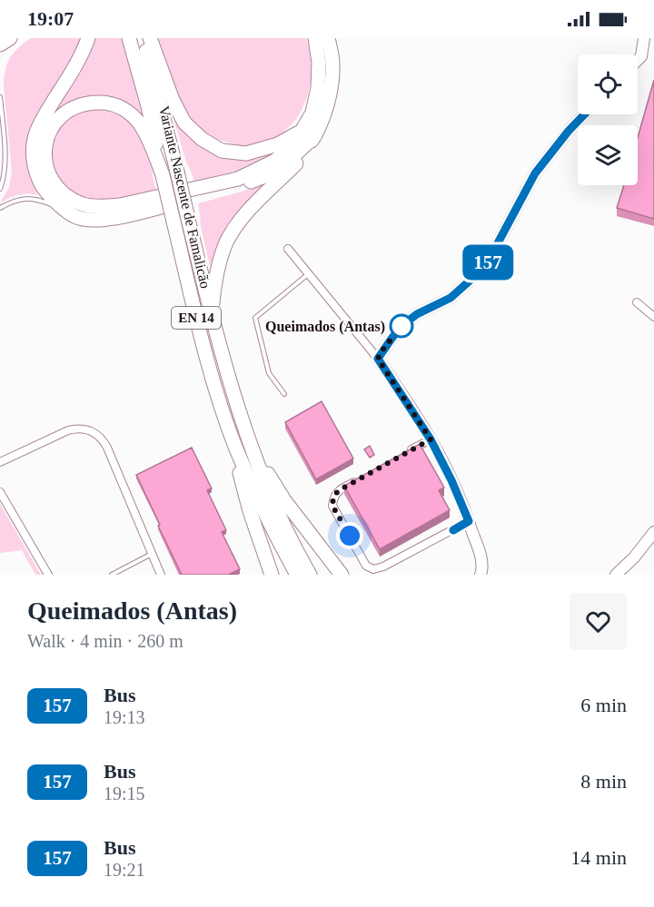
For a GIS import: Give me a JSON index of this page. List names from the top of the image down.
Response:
{
  "streets": {
    "highway": ["Variante Nascente de Famalicão", "EN 14"]
  },
  "places": ["Queimados (Antas)"],
  "lines": ["bus line 157"],
  "page": {
    "status": "19:07",
    "on_map": "157",
    "heading": ["Queimados (Antas)", "Walk · 4 min · 260 m"],
    "list": [
      {
        "mark": "157",
        "name": "Bus",
        "note": "19:13",
        "value": "6 min"
      },
      {
        "mark": "157",
        "name": "Bus",
        "note": "19:15",
        "value": "8 min"
      },
      {
        "mark": "157",
        "name": "Bus",
        "note": "19:21",
        "value": "14 min"
      }
    ]
  }
}
